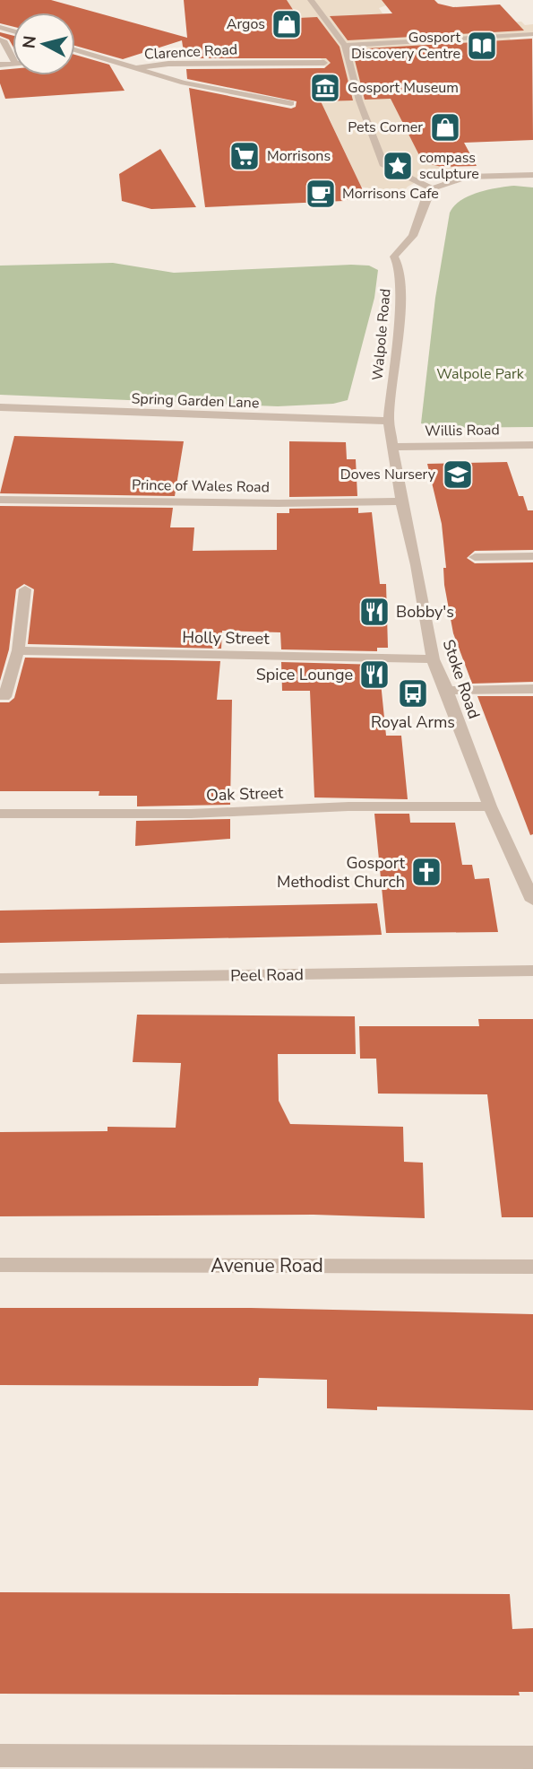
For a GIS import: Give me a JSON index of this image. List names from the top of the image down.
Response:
{
  "streets": {
    "street": [
      "Clarence Road",
      "Walpole Road",
      "Spring Garden Lane",
      "Willis Road",
      "Prince of Wales Road",
      "Holly Street",
      "Stoke Road",
      "Oak Street",
      "Peel Road",
      "Avenue Road"
    ]
  },
  "crossings": [
    ["Walpole Road", "Spring Garden Lane"],
    ["Walpole Road", "Stoke Road"],
    ["Spring Garden Lane", "Stoke Road"],
    ["Willis Road", "Stoke Road"],
    ["Prince of Wales Road", "Stoke Road"],
    ["Holly Street", "Stoke Road"],
    ["Stoke Road", "Oak Street"]
  ],
  "parks": ["Walpole Park"],
  "places": {
    "shop": ["Argos", "Pets Corner"],
    "library": ["Gosport Discovery Centre"],
    "museum": ["Gosport Museum"],
    "supermarket": ["Morrisons"],
    "place": ["compass sculpture"],
    "cafe": ["Morrisons Cafe"],
    "school or university": ["Doves Nursery"],
    "restaurant": ["Bobby's", "Spice Lounge"],
    "bus stop": ["Royal Arms"],
    "church": ["Gosport Methodist Church"]
  },
  "north": "left"
}
